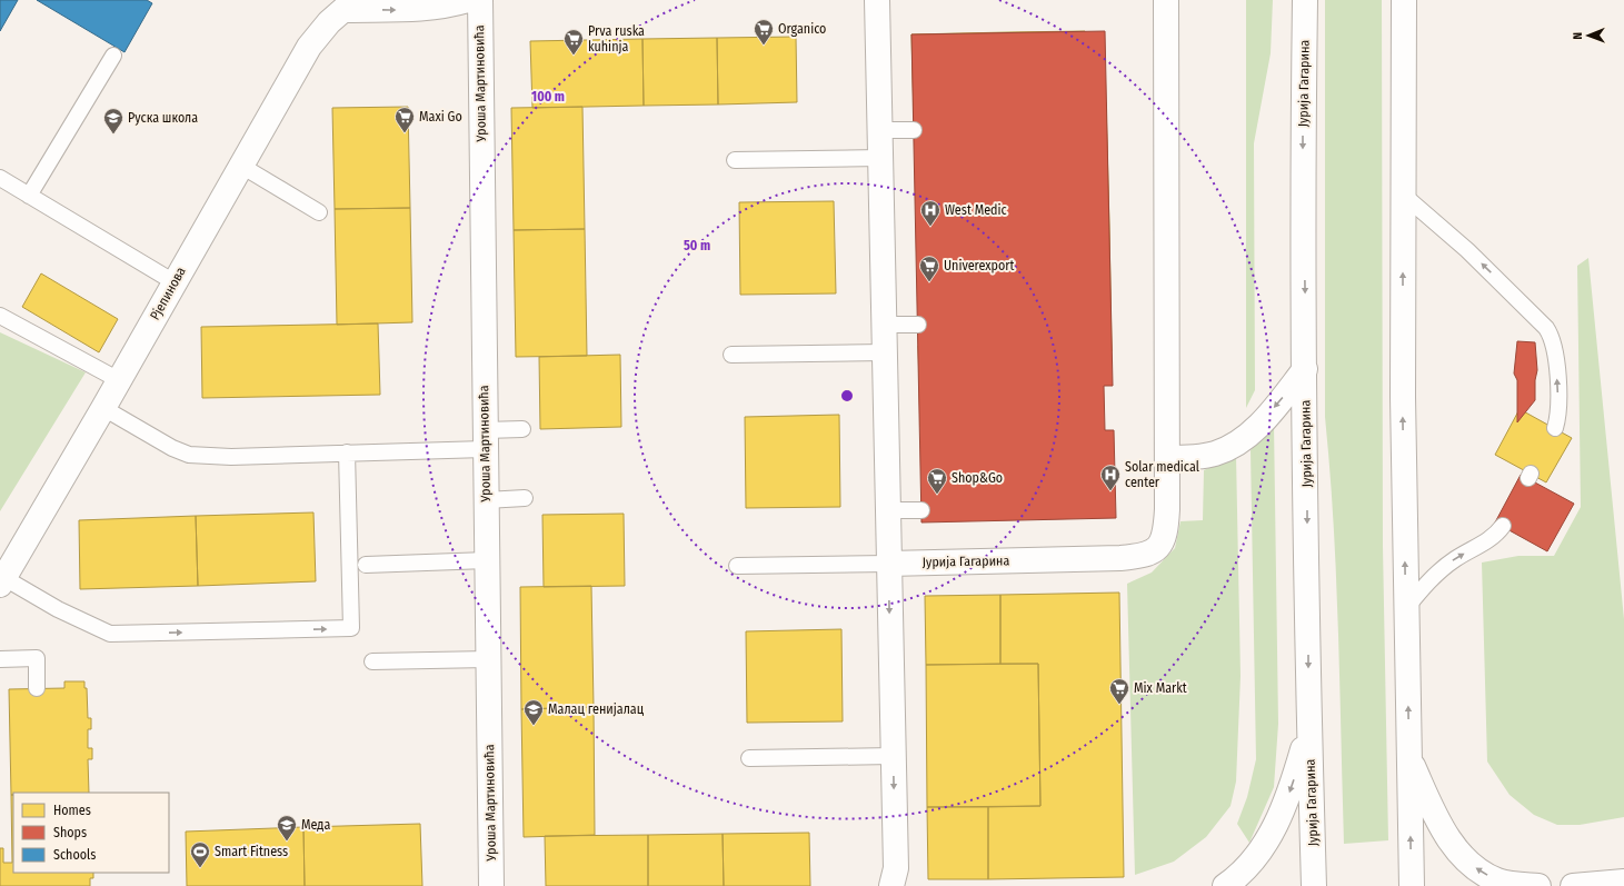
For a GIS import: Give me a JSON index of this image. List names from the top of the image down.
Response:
{
  "streets": {
    "street": ["Уроша Мартиновића", "Јурија Гагарина", "Рјепинова"]
  },
  "places": {
    "supermarket": [
      "Organico",
      "Prva ruska kuhinja",
      "Maxi Go",
      "Univerexport",
      "Shop&Go",
      "Mix Markt"
    ],
    "school or university": ["Руска школа", "Малац генијалац", "Меда"],
    "hospital": ["West Medic", "Solar medical center"],
    "sports": ["Smart Fitness"]
  },
  "legend": ["Homes", "Shops", "Schools"],
  "north": "left",
  "rings": ["100 m", "50 m"]
}
